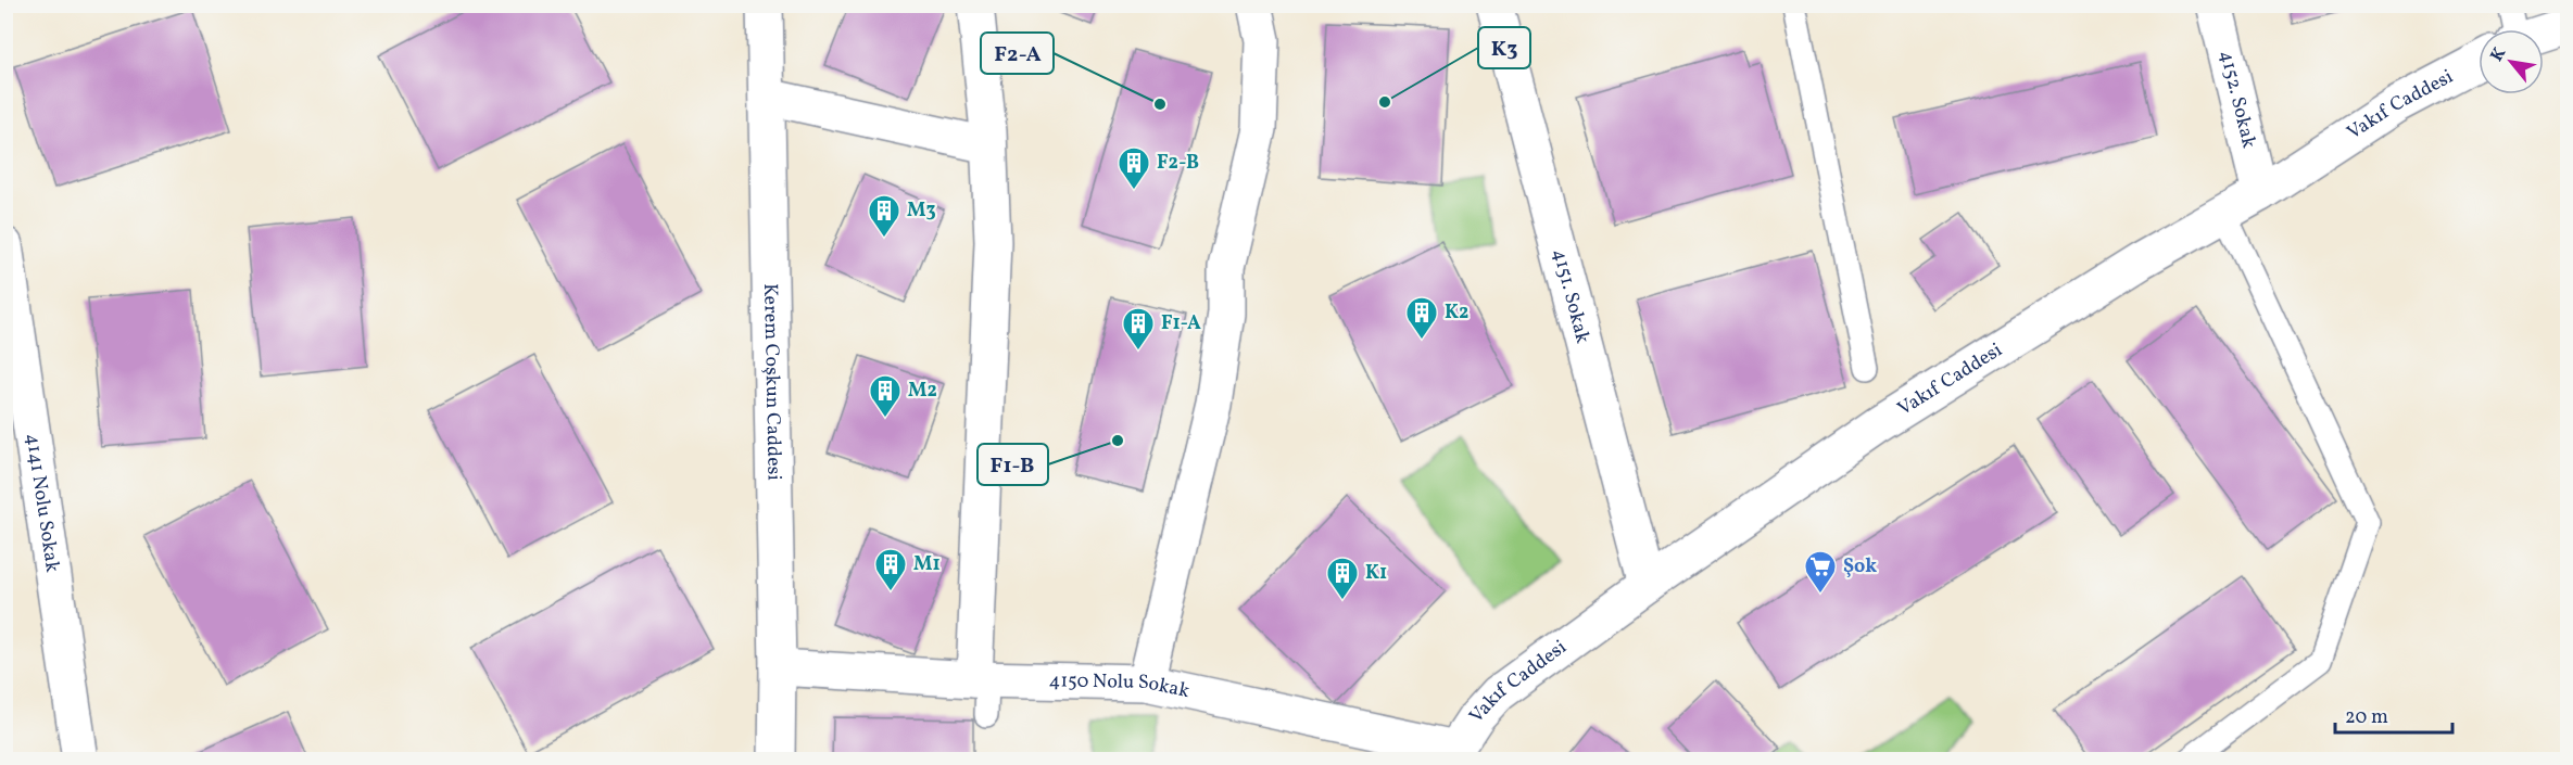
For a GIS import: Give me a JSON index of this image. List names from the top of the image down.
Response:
{
  "streets": {
    "street": [
      "4152. Sokak",
      "Vakıf Caddesi",
      "4151. Sokak",
      "Kerem Coşkun Caddesi",
      "4141 Nolu Sokak",
      "4150 Nolu Sokak"
    ]
  },
  "crossings": [
    ["4152. Sokak", "Vakıf Caddesi"],
    ["Vakıf Caddesi", "4151. Sokak"],
    ["Vakıf Caddesi", "4150 Nolu Sokak"],
    ["Kerem Coşkun Caddesi", "4150 Nolu Sokak"]
  ],
  "places": {
    "other": ["K3", "F2-A", "F1-B"],
    "building": [
      "F2-B",
      "M3",
      "K2",
      "F1-A",
      "M2",
      "M1",
      "K1"
    ],
    "supermarket": ["Şok"]
  },
  "scale_bar": "20 m",
  "north": "top left"
}
